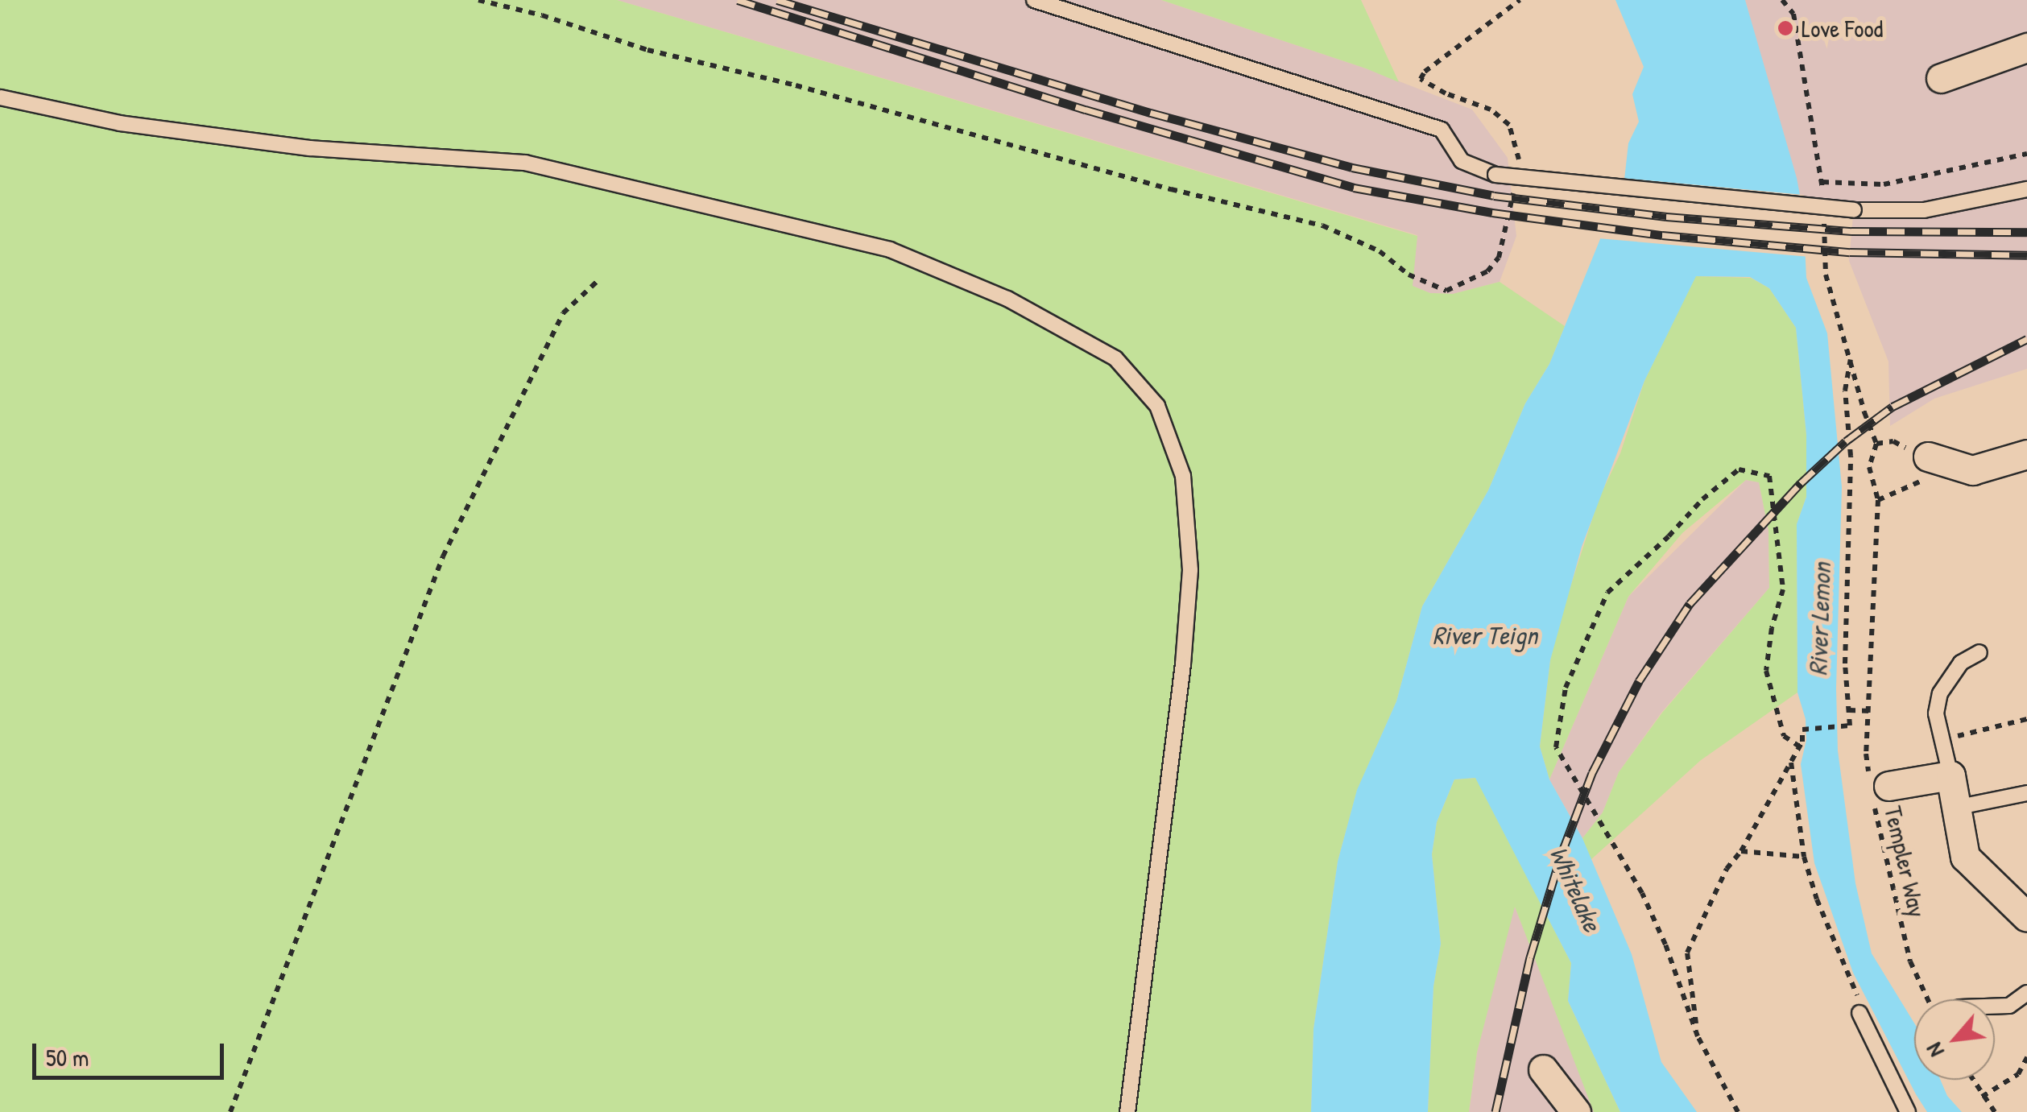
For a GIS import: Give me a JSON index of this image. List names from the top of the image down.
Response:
{
  "streets": {
    "path": ["Templer Way"]
  },
  "water": ["River Lemon", "River Teign", "Whitelake"],
  "places": ["Love Food"],
  "scale_bar": "50 m",
  "north": "bottom left"
}
